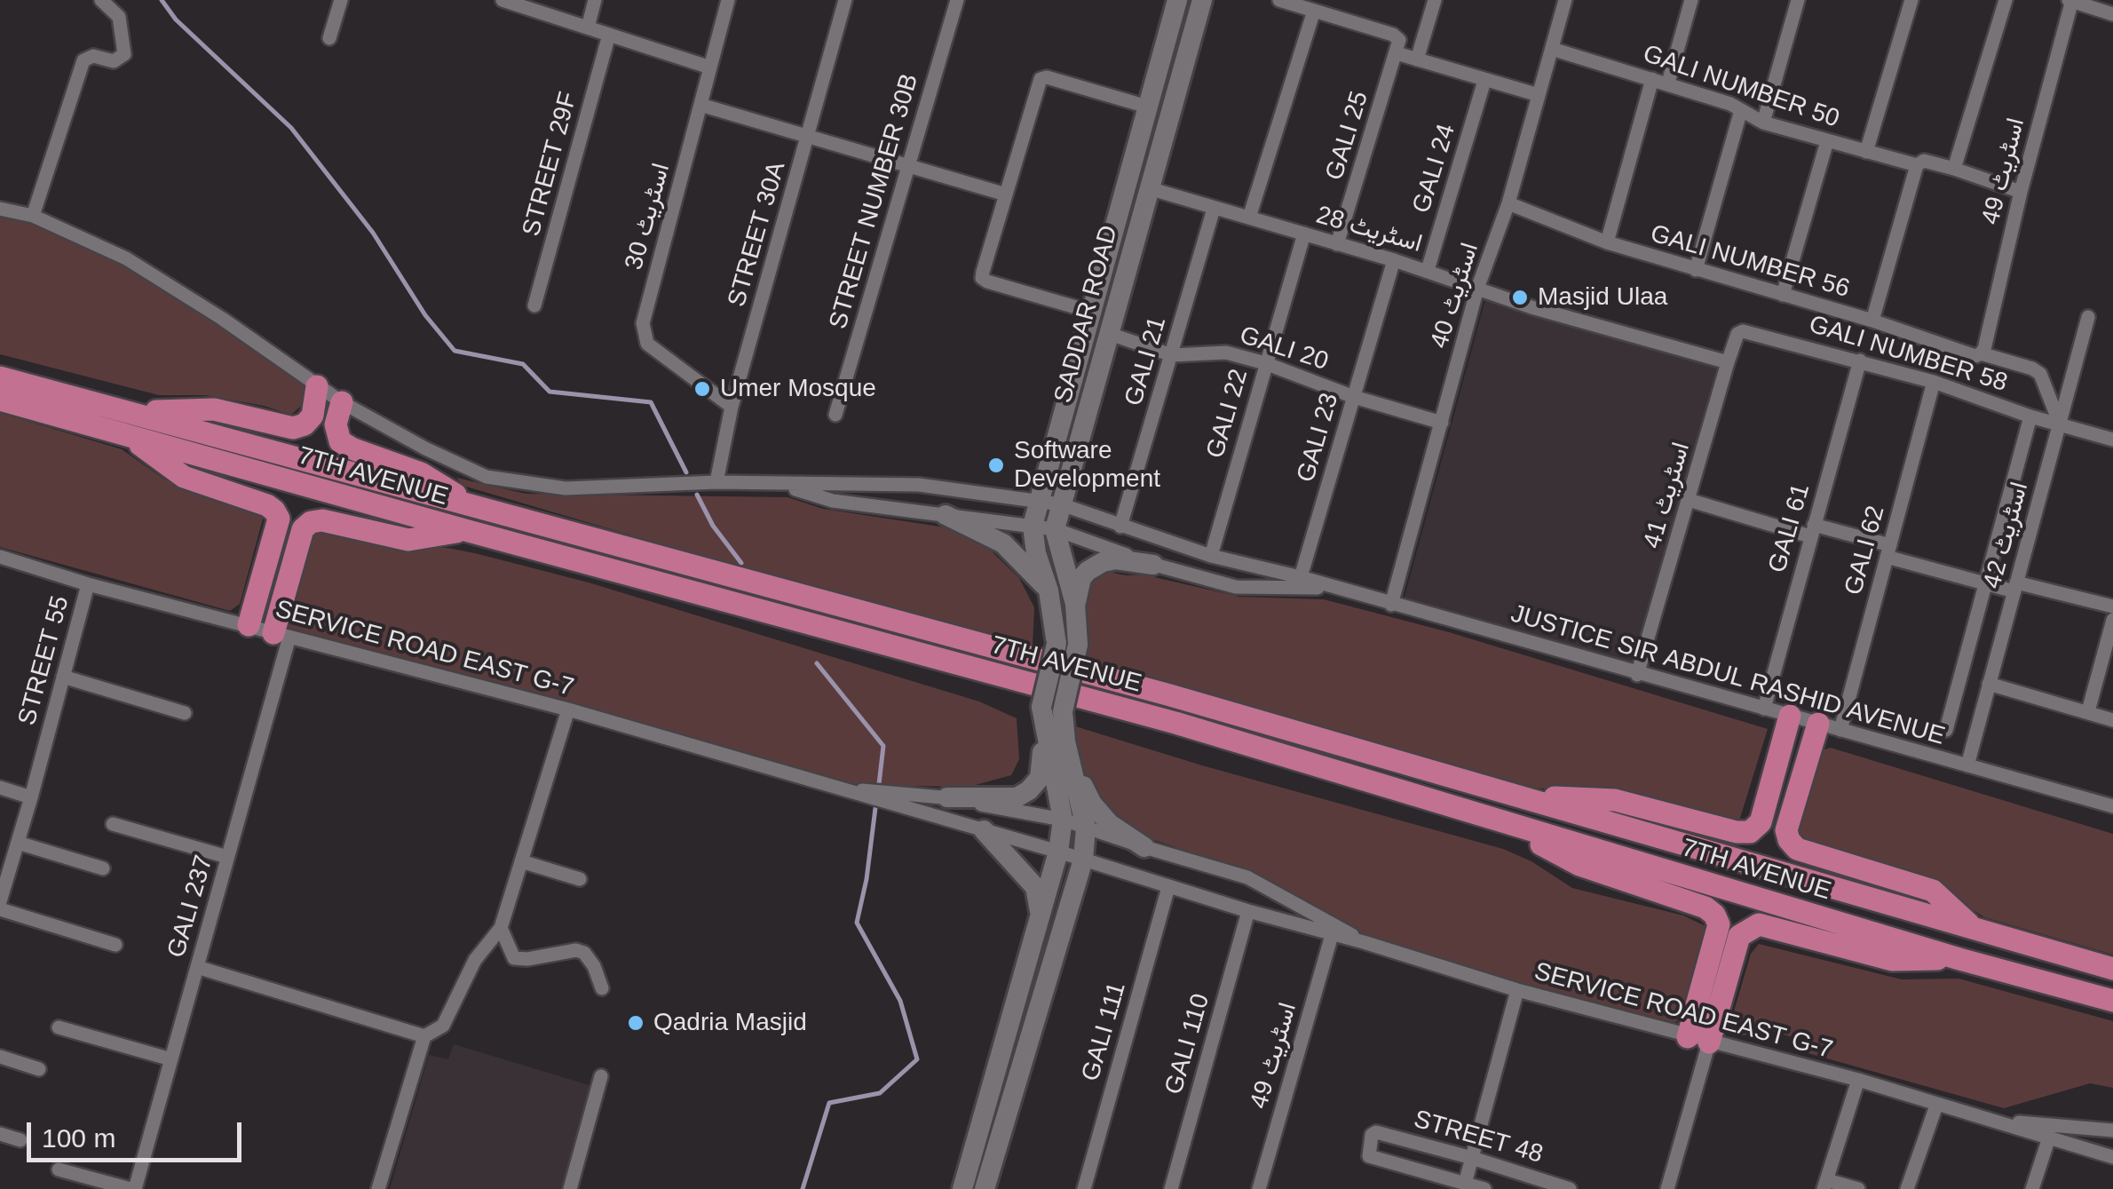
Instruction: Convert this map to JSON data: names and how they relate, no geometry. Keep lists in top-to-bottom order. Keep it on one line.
{"streets":{"main road":["7TH AVENUE"],"street":["GALI NUMBER 50","GALI 25","STREET 29F","GALI 24","اسٹریٹ 49","STREET NUMBER 30B","اسٹریٹ 30","اسٹریٹ 28","STREET 30A","GALI NUMBER 56","اسٹریٹ 40","SADDAR ROAD","GALI 20","GALI NUMBER 58","GALI 21","GALI 22","GALI 23","اسٹریٹ 41","GALI 61","اسٹریٹ 42","GALI 62","SERVICE ROAD EAST G-7","STREET 55","JUSTICE SIR ABDUL RASHID AVENUE","GALI 237","GALI 111","GALI 110","STREET 48"]},"crossings":[["GALI NUMBER 50","اسٹریٹ 49"],["GALI NUMBER 50","اسٹریٹ 40"],["GALI 25","اسٹریٹ 28"],["GALI 24","اسٹریٹ 28"],["اسٹریٹ 49","GALI NUMBER 56"],["اسٹریٹ 49","SERVICE ROAD EAST G-7"],["اسٹریٹ 30","STREET 30A"],["اسٹریٹ 28","اسٹریٹ 40"],["اسٹریٹ 28","SADDAR ROAD"],["اسٹریٹ 28","GALI 21"],["اسٹریٹ 28","GALI 22"],["اسٹریٹ 28","GALI 23"],["اسٹریٹ 28","اسٹریٹ 41"],["STREET 30A","JUSTICE SIR ABDUL RASHID AVENUE"],["GALI NUMBER 56","اسٹریٹ 40"],["GALI NUMBER 56","GALI NUMBER 58"],["GALI NUMBER 56","اسٹریٹ 42"],["اسٹریٹ 40","GALI 20"],["اسٹریٹ 40","JUSTICE SIR ABDUL RASHID AVENUE"],["SADDAR ROAD","GALI 20"],["SADDAR ROAD","JUSTICE SIR ABDUL RASHID AVENUE"],["GALI 20","GALI 21"],["GALI 20","GALI 22"],["GALI 20","GALI 23"],["GALI NUMBER 58","اسٹریٹ 41"],["GALI NUMBER 58","GALI 61"],["GALI NUMBER 58","اسٹریٹ 42"],["GALI NUMBER 58","GALI 62"],["GALI 21","JUSTICE SIR ABDUL RASHID AVENUE"],["GALI 22","JUSTICE SIR ABDUL RASHID AVENUE"],["GALI 23","JUSTICE SIR ABDUL RASHID AVENUE"],["اسٹریٹ 41","JUSTICE SIR ABDUL RASHID AVENUE"],["GALI 61","JUSTICE SIR ABDUL RASHID AVENUE"],["اسٹریٹ 42","JUSTICE SIR ABDUL RASHID AVENUE"],["GALI 62","JUSTICE SIR ABDUL RASHID AVENUE"],["SERVICE ROAD EAST G-7","STREET 55"],["SERVICE ROAD EAST G-7","GALI 237"],["SERVICE ROAD EAST G-7","GALI 111"],["SERVICE ROAD EAST G-7","GALI 110"]],"places":["Masjid Ulaa","Umer Mosque","Software Development","Qadria Masjid"],"scale_bar":"100 m"}
